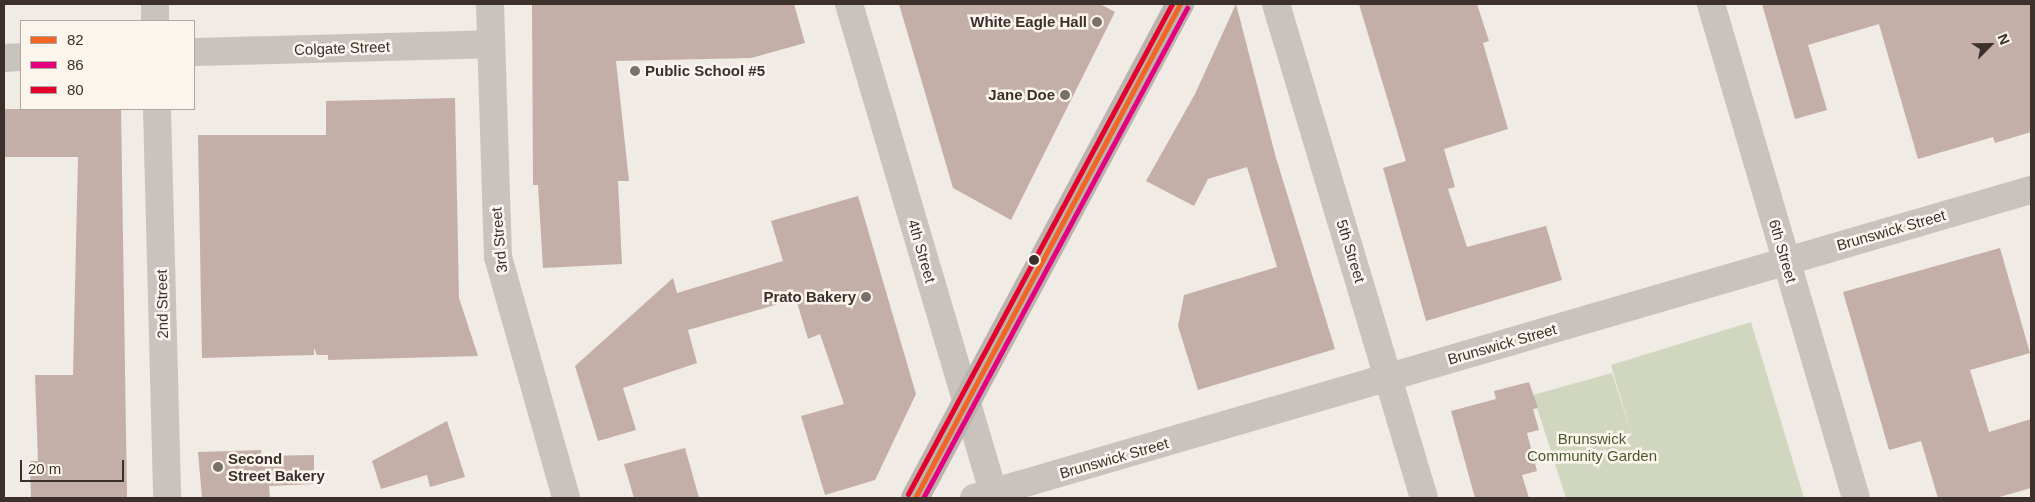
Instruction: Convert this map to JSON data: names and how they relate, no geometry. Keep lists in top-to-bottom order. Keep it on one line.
{"streets":{"street":["Colgate Street","Brunswick Street","3rd Street","4th Street","5th Street","6th Street","2nd Street"]},"crossings":[["Colgate Street","3rd Street"],["Brunswick Street","4th Street"],["Brunswick Street","5th Street"],["Brunswick Street","6th Street"]],"parks":["Brunswick Community Garden"],"places":["White Eagle Hall","Public School #5","Jane Doe","Prato Bakery","Second Street Bakery"],"lines":["transit line 82","transit line 80","transit line 86"],"legend":["82","86","80"],"scale_bar":"20 m","north":"top right"}
